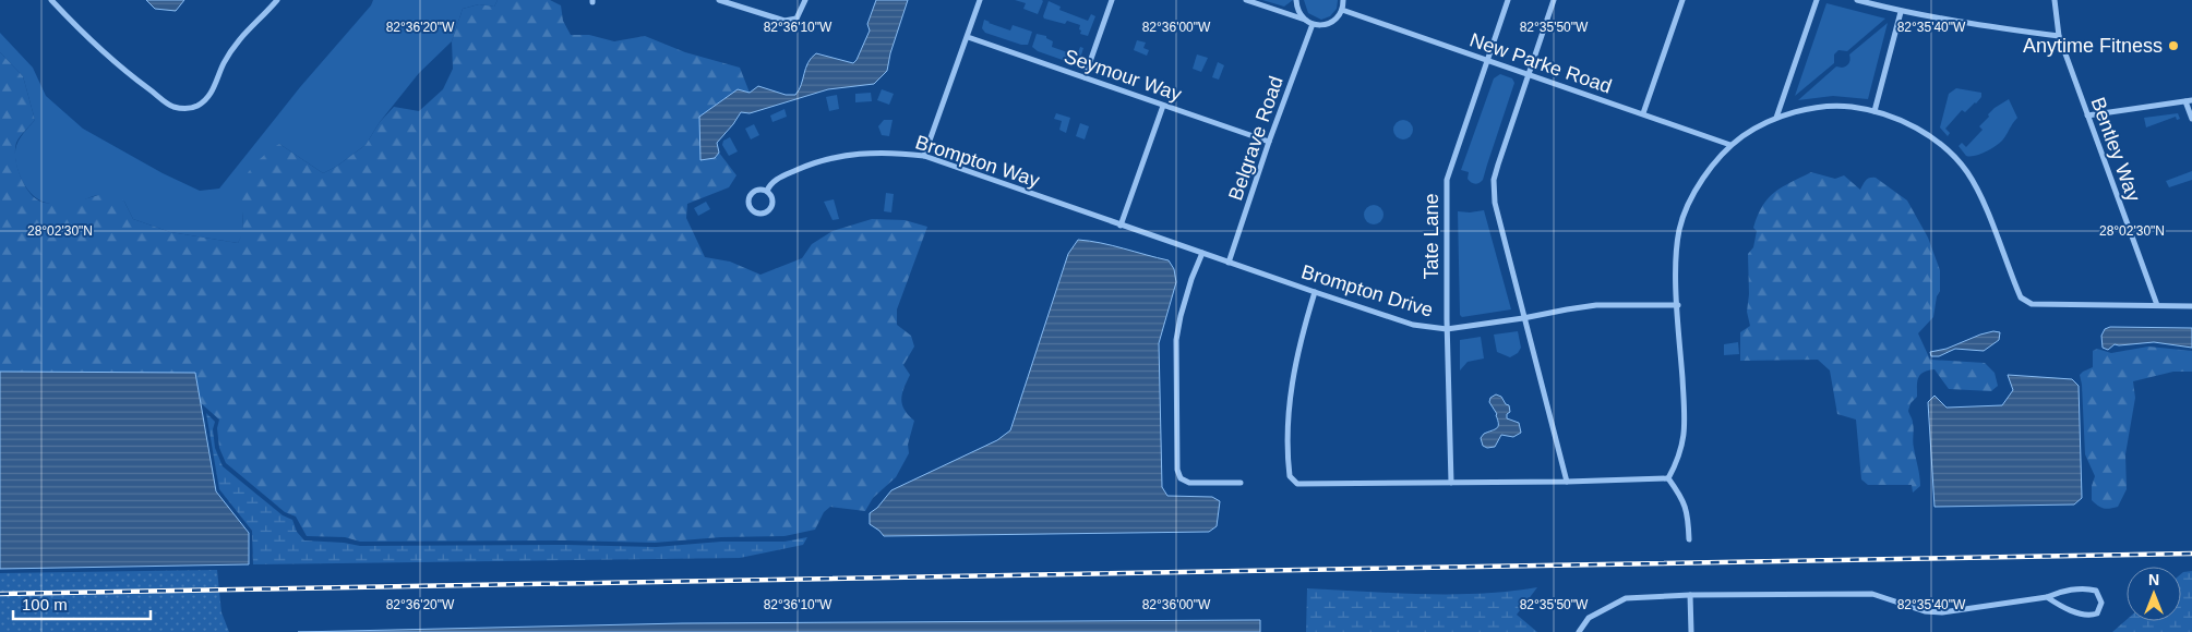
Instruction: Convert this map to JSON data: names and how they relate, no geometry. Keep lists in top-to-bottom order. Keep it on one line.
{"streets":{"street":["New Parke Road","Seymour Way","Belgrave Road","Bentley Way","Brompton Way","Tate Lane","Brompton Drive"]},"crossings":[["New Parke Road","Tate Lane"],["Seymour Way","Belgrave Road"],["Belgrave Road","Brompton Drive"],["Brompton Way","Brompton Drive"],["Tate Lane","Brompton Drive"]],"places":["Anytime Fitness"],"scale_bar":"100 m","north":"top","coordinates":["82°36'20\"W","82°36'10\"W","82°36'00\"W","82°35'50\"W","82°35'40\"W","28°02'30\"N"]}
